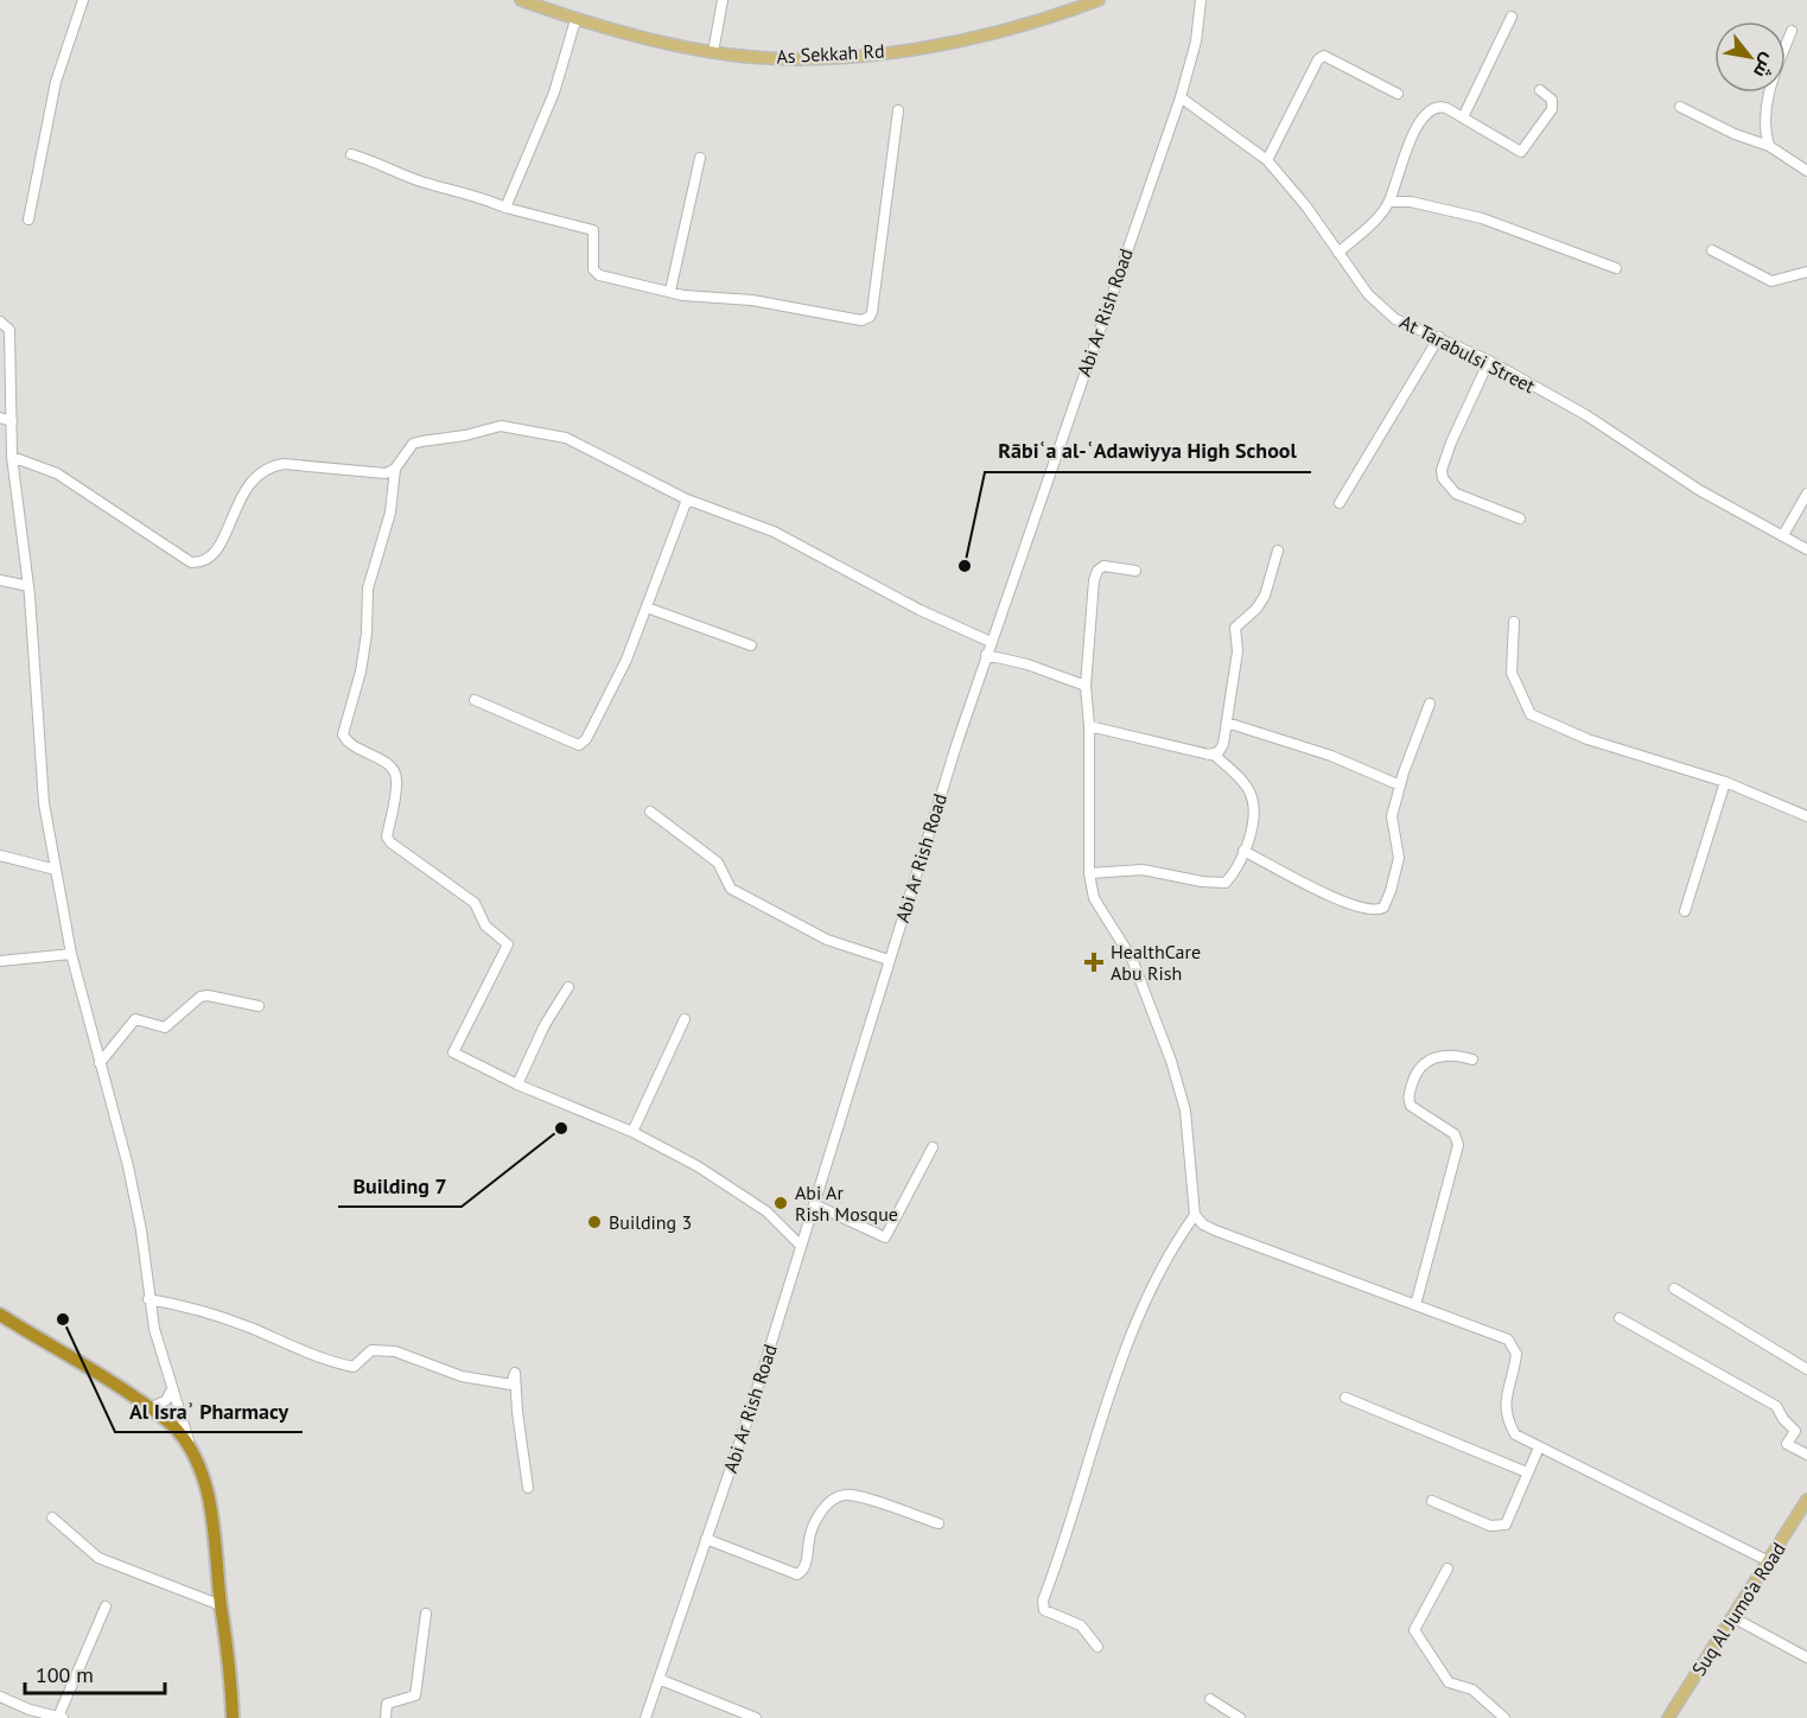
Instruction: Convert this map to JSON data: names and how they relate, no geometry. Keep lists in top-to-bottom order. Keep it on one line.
{"streets":{"main road":["As Sekkah Rd","Suq Al Jumo’a Road"],"street":["Abi Ar Rish Road","At Tarabulsi Street"]},"crossings":[["Abi Ar Rish Road","At Tarabulsi Street"]],"places":{"other":["Rābiʿa al-ʿAdawiyya High School","Building 7","Abi Ar Rish Mosque","Building 3","Al Israʾ Pharmacy"],"health":["HealthCare Abu Rish"]},"scale_bar":"100 m","north":"bottom right"}
